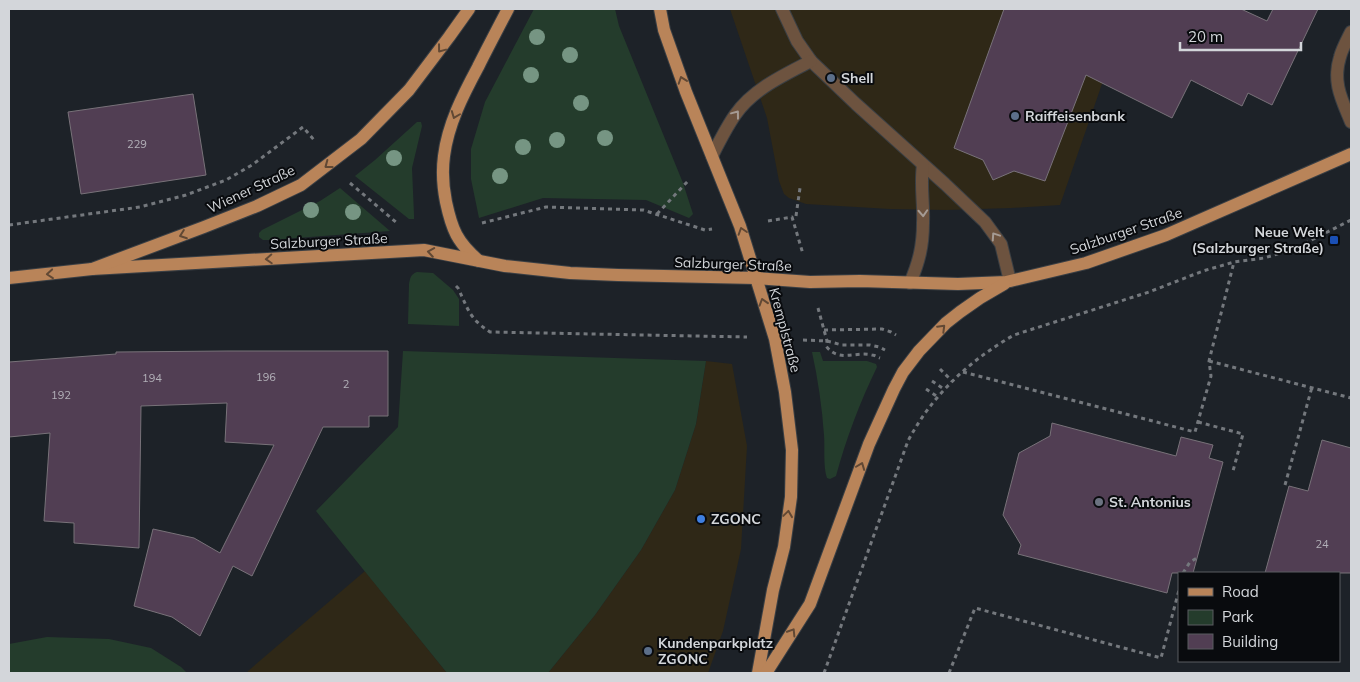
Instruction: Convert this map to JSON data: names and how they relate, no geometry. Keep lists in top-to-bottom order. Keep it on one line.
{"streets":{"main road":["Wiener Straße","Salzburger Straße","Kremplstraße"]},"crossings":[["Wiener Straße","Salzburger Straße"],["Salzburger Straße","Kremplstraße"]],"one_way":["Wiener Straße","Kremplstraße"],"places":{"other":["Shell","Raiffeisenbank","St. Antonius","ZGONC","Kundenparkplatz ZGONC"],"transit":["Neue Welt (Salzburger Straße)"]},"house_numbers":["229","196","194","2","192","24"],"legend":["Road","Park","Building"],"scale_bar":"20 m"}
